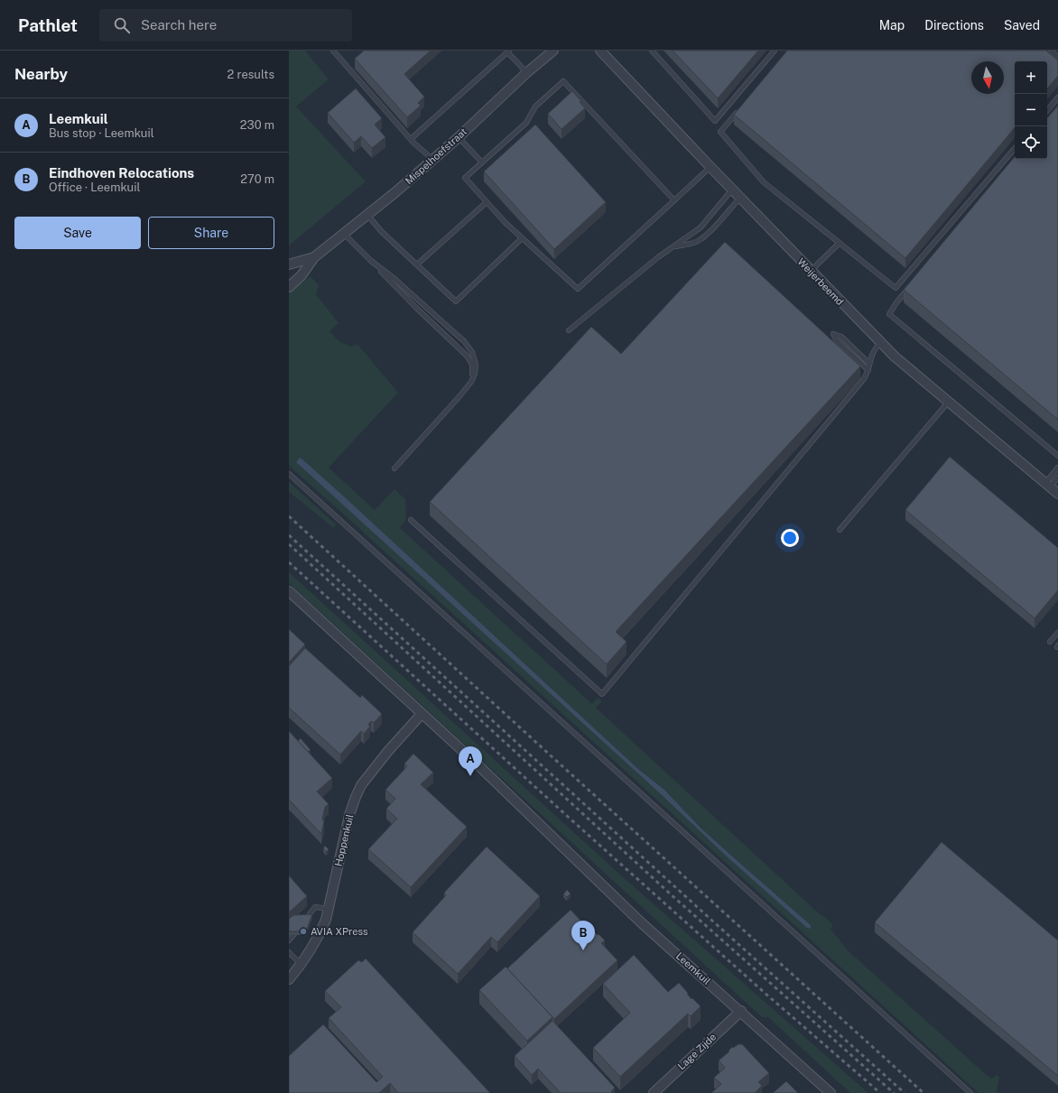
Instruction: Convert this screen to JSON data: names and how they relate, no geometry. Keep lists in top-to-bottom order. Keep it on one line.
{"streets":{"street":["Mispelhoefstraat","Weijerbeemd","Hoppenkuil","Leemkuil","Lage Zijde"]},"crossings":[["Hoppenkuil","Leemkuil"],["Leemkuil","Lage Zijde"]],"places":["AVIA XPress"],"north":"bottom","page":{"header":"Pathlet","search":"Search here","nav":["Map","Directions","Saved"],"heading":["Nearby","2 results"],"map_buttons":["+","−"],"list":[{"mark":"A","name":"Leemkuil","note":"Bus stop · Leemkuil","value":"230 m"},{"mark":"B","name":"Eindhoven Relocations","note":"Office · Leemkuil","value":"270 m"}],"buttons":["Save","Share"],"pins":["A","B"]}}
